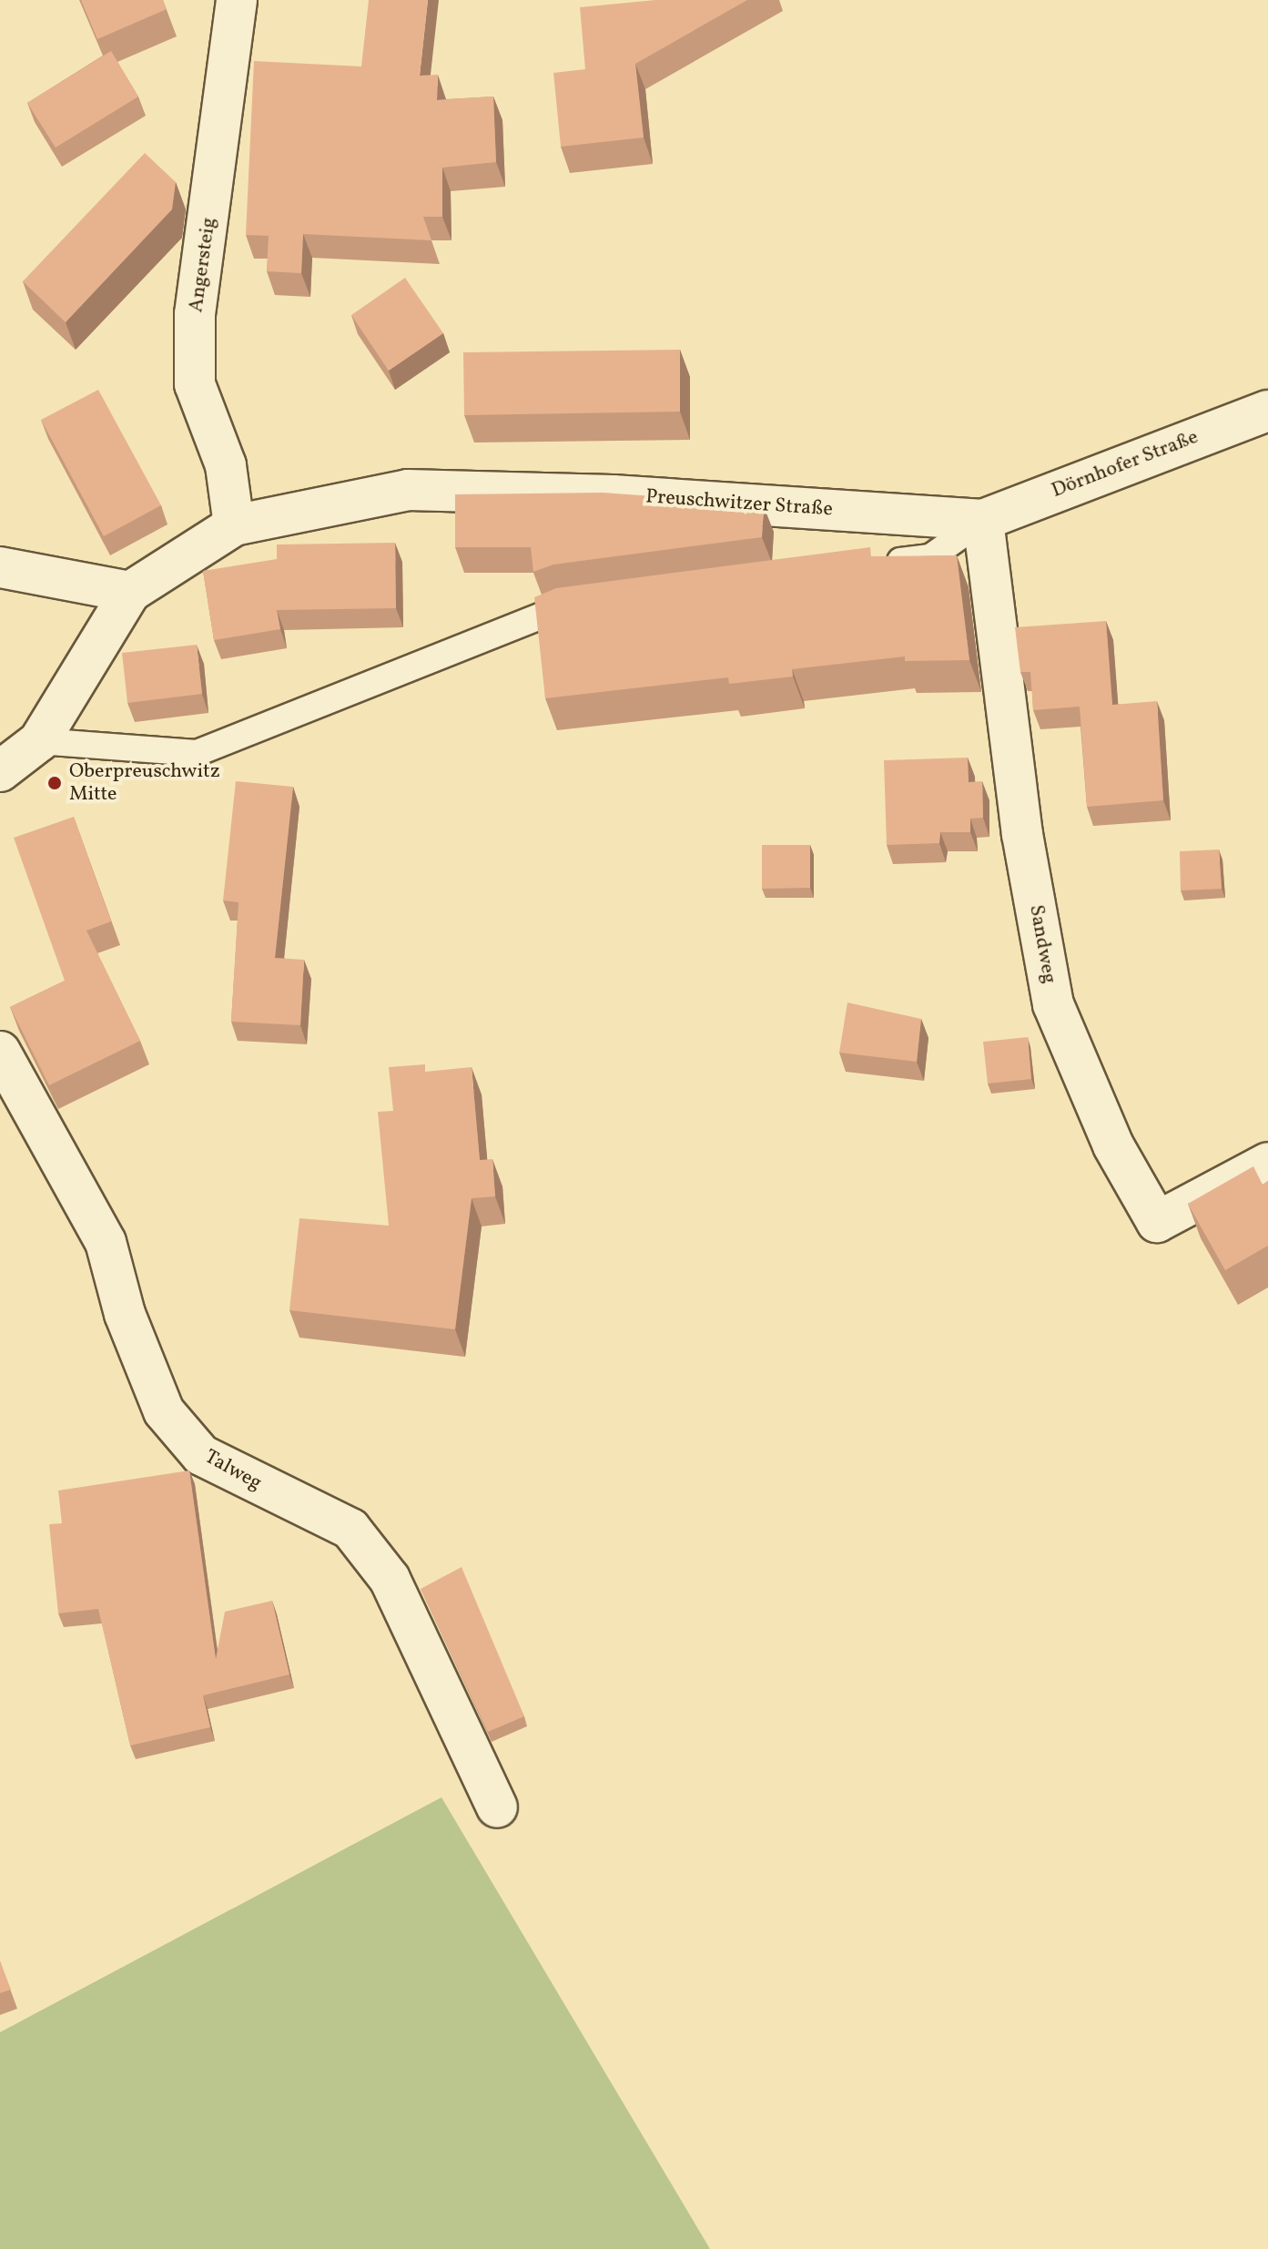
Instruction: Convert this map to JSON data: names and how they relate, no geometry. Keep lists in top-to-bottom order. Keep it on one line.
{"streets":{"street":["Angersteig","Dörnhofer Straße","Preuschwitzer Straße","Sandweg","Talweg"]},"crossings":[["Angersteig","Preuschwitzer Straße"],["Dörnhofer Straße","Preuschwitzer Straße"],["Dörnhofer Straße","Sandweg"],["Preuschwitzer Straße","Sandweg"]],"places":["Oberpreuschwitz Mitte"]}
